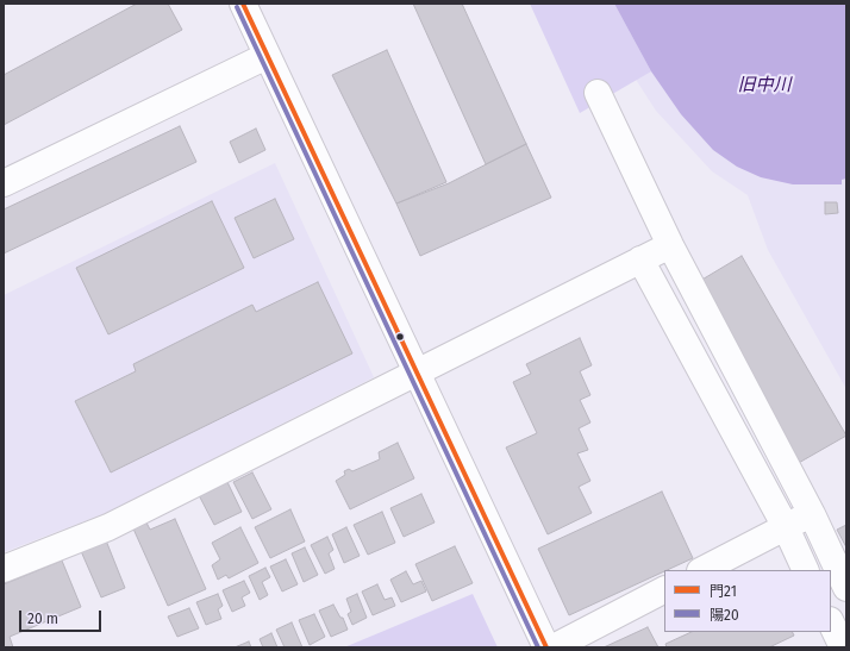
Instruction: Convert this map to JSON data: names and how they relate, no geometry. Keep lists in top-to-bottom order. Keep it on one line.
{"water":["旧中川"],"lines":["transit line 門21","transit line 陽20"],"legend":["門21","陽20"],"scale_bar":"20 m"}
